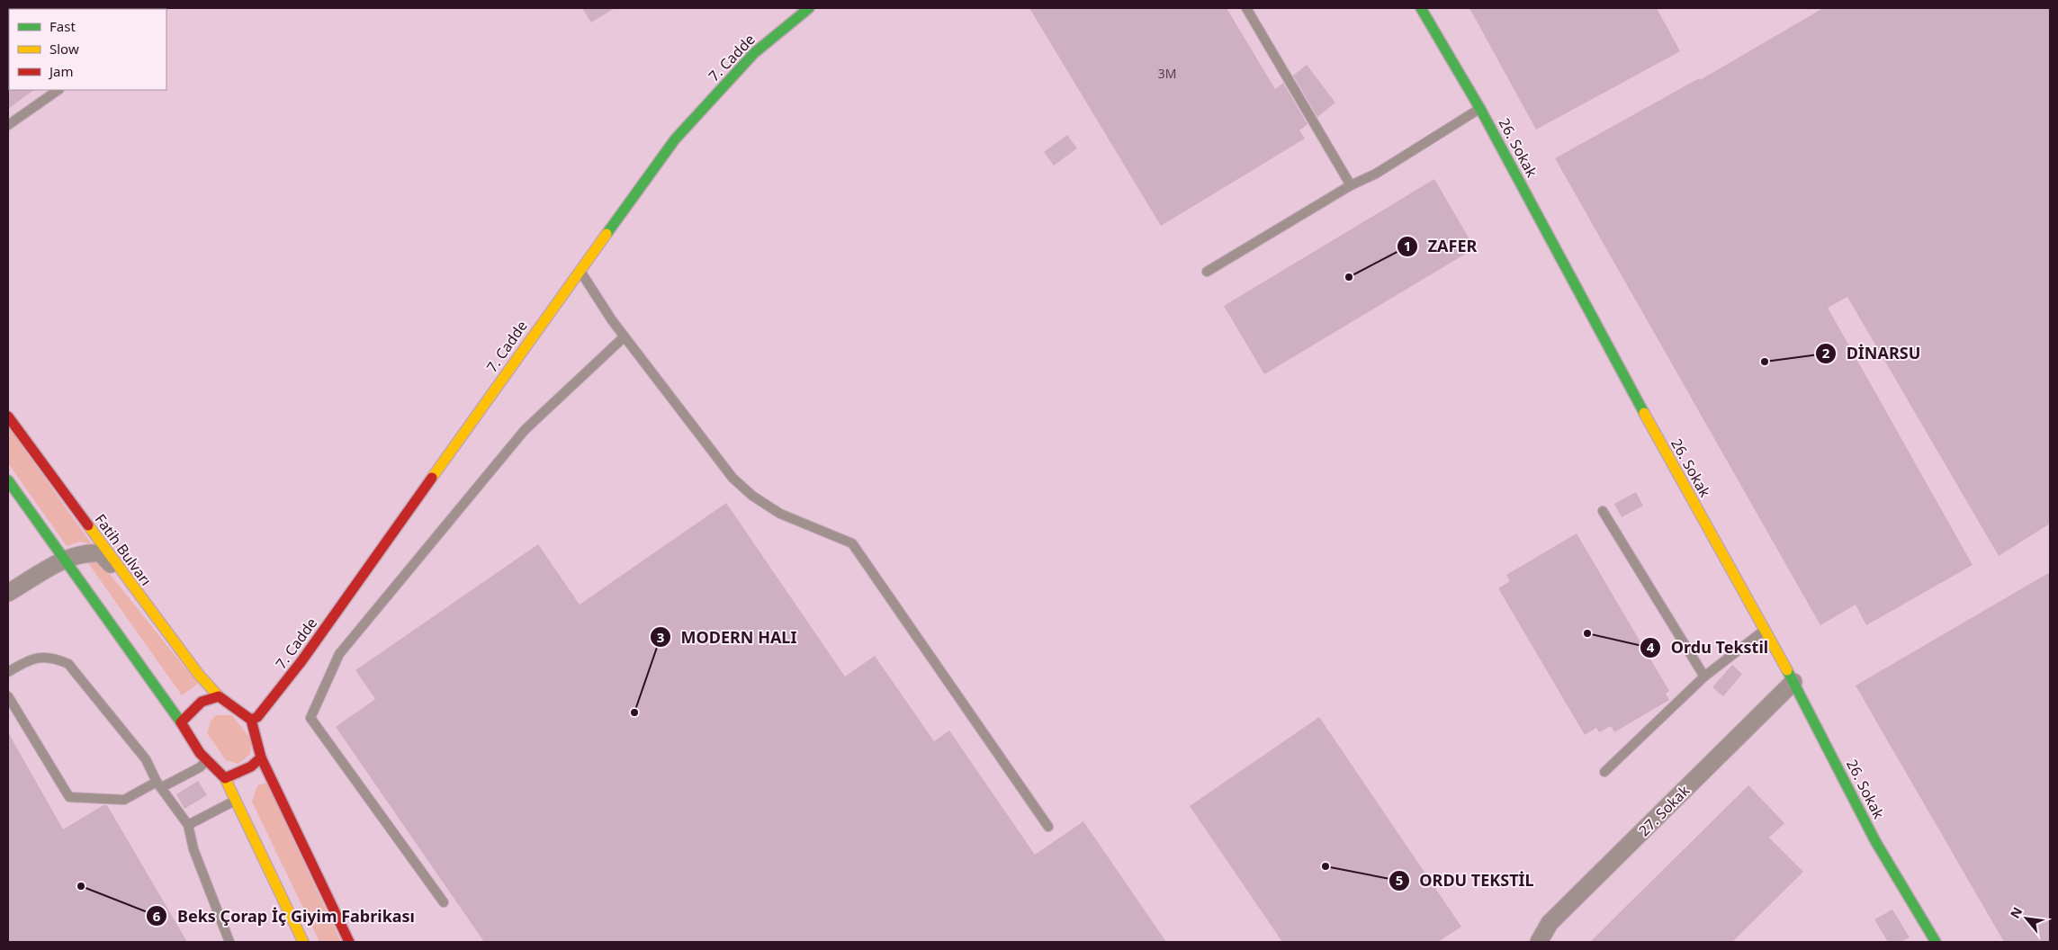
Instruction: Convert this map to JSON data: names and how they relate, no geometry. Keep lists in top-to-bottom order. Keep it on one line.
{"streets":{"street":["7. Cadde","26. Sokak","Fatih Bulvarı","27. Sokak"]},"crossings":[["7. Cadde","Fatih Bulvarı"],["26. Sokak","27. Sokak"]],"places":["ZAFER","DİNARSU","Ordu Tekstil","MODERN HALI","ORDU TEKSTİL","Beks Çorap İç Giyim Fabrikası"],"house_numbers":["3M"],"legend":["Fast","Slow","Jam"],"north":"top left"}
